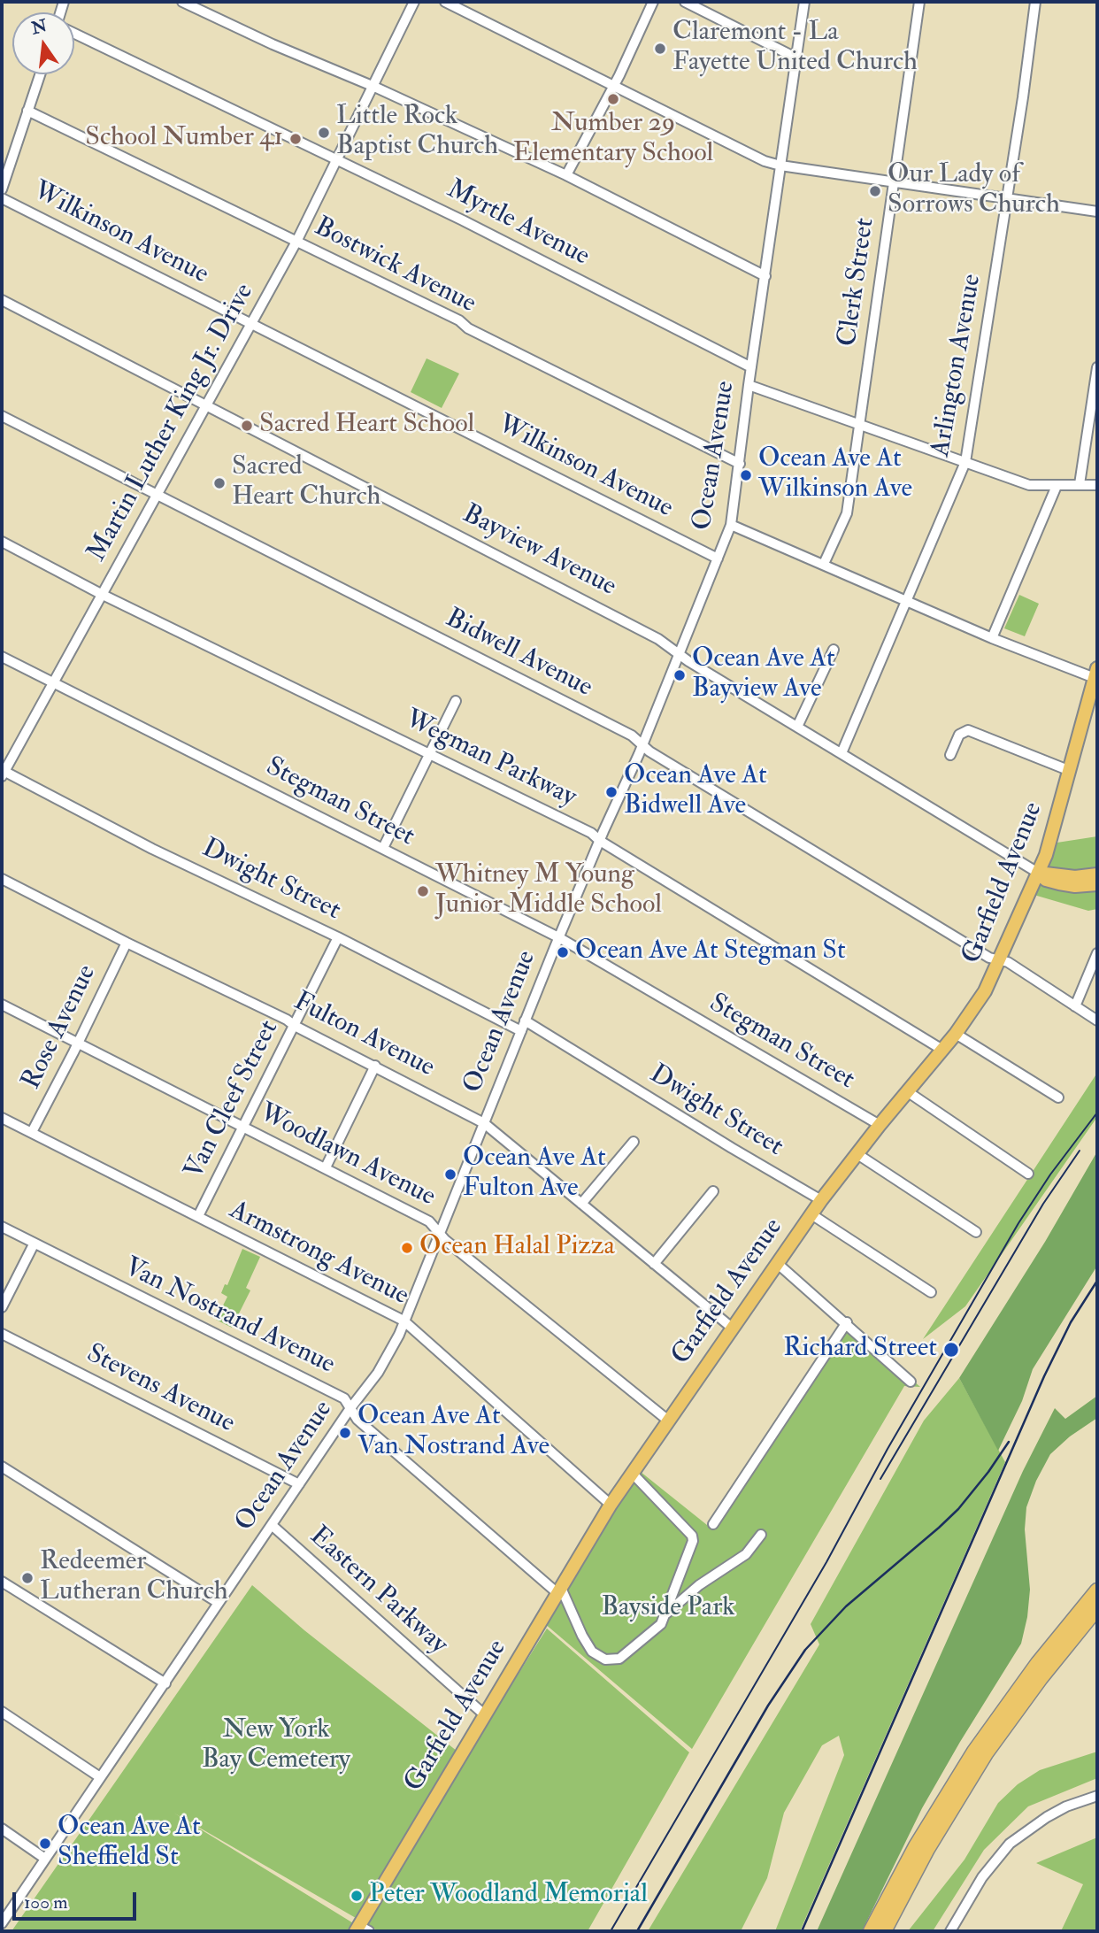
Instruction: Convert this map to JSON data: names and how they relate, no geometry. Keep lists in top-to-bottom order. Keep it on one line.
{"streets":{"main road":["Bayview Avenue","Garfield Avenue"],"street":["Myrtle Avenue","Wilkinson Avenue","Bostwick Avenue","Clerk Street","Arlington Avenue","Martin Luther King Jr. Drive","Ocean Avenue","Bidwell Avenue","Wegman Parkway","Stegman Street","Dwight Street","Rose Avenue","Fulton Avenue","Van Cleef Street","Woodlawn Avenue","Armstrong Avenue","Van Nostrand Avenue","Stevens Avenue","Eastern Parkway"]},"crossings":[["Myrtle Avenue","Martin Luther King Jr. Drive"],["Myrtle Avenue","Ocean Avenue"],["Wilkinson Avenue","Martin Luther King Jr. Drive"],["Wilkinson Avenue","Ocean Avenue"],["Bostwick Avenue","Martin Luther King Jr. Drive"],["Bostwick Avenue","Ocean Avenue"],["Arlington Avenue","Bayview Avenue"],["Martin Luther King Jr. Drive","Bayview Avenue"],["Martin Luther King Jr. Drive","Bidwell Avenue"],["Martin Luther King Jr. Drive","Wegman Parkway"],["Martin Luther King Jr. Drive","Stegman Street"],["Martin Luther King Jr. Drive","Dwight Street"],["Ocean Avenue","Bayview Avenue"],["Ocean Avenue","Bidwell Avenue"],["Ocean Avenue","Wegman Parkway"],["Ocean Avenue","Stegman Street"],["Ocean Avenue","Dwight Street"],["Ocean Avenue","Fulton Avenue"],["Ocean Avenue","Woodlawn Avenue"],["Ocean Avenue","Armstrong Avenue"],["Ocean Avenue","Van Nostrand Avenue"],["Ocean Avenue","Stevens Avenue"],["Ocean Avenue","Eastern Parkway"],["Bayview Avenue","Garfield Avenue"],["Bidwell Avenue","Garfield Avenue"],["Wegman Parkway","Garfield Avenue"],["Stegman Street","Garfield Avenue"],["Dwight Street","Garfield Avenue"],["Dwight Street","Van Cleef Street"],["Garfield Avenue","Fulton Avenue"],["Garfield Avenue","Woodlawn Avenue"],["Garfield Avenue","Armstrong Avenue"],["Garfield Avenue","Van Nostrand Avenue"],["Garfield Avenue","Eastern Parkway"],["Rose Avenue","Fulton Avenue"],["Rose Avenue","Woodlawn Avenue"],["Rose Avenue","Armstrong Avenue"],["Fulton Avenue","Van Cleef Street"],["Van Cleef Street","Woodlawn Avenue"],["Van Cleef Street","Armstrong Avenue"]],"parks":["Bayside Park","New York Bay Cemetery"],"places":["Claremont - La Fayette United Church","Number 29 Elementary School","Little Rock Baptist Church","School Number 41","Our Lady of Sorrows Church","Sacred Heart School","Ocean Ave At Wilkinson Ave","Sacred Heart Church","Ocean Ave At Bayview Ave","Ocean Ave At Bidwell Ave","Whitney M Young Junior Middle School","Ocean Ave At Stegman St","Ocean Ave At Fulton Ave","Ocean Halal Pizza","Richard Street","Ocean Ave At Van Nostrand Ave","Redeemer Lutheran Church","Ocean Ave At Sheffield St","Peter Woodland Memorial"],"scale_bar":"100 m","north":"top"}
